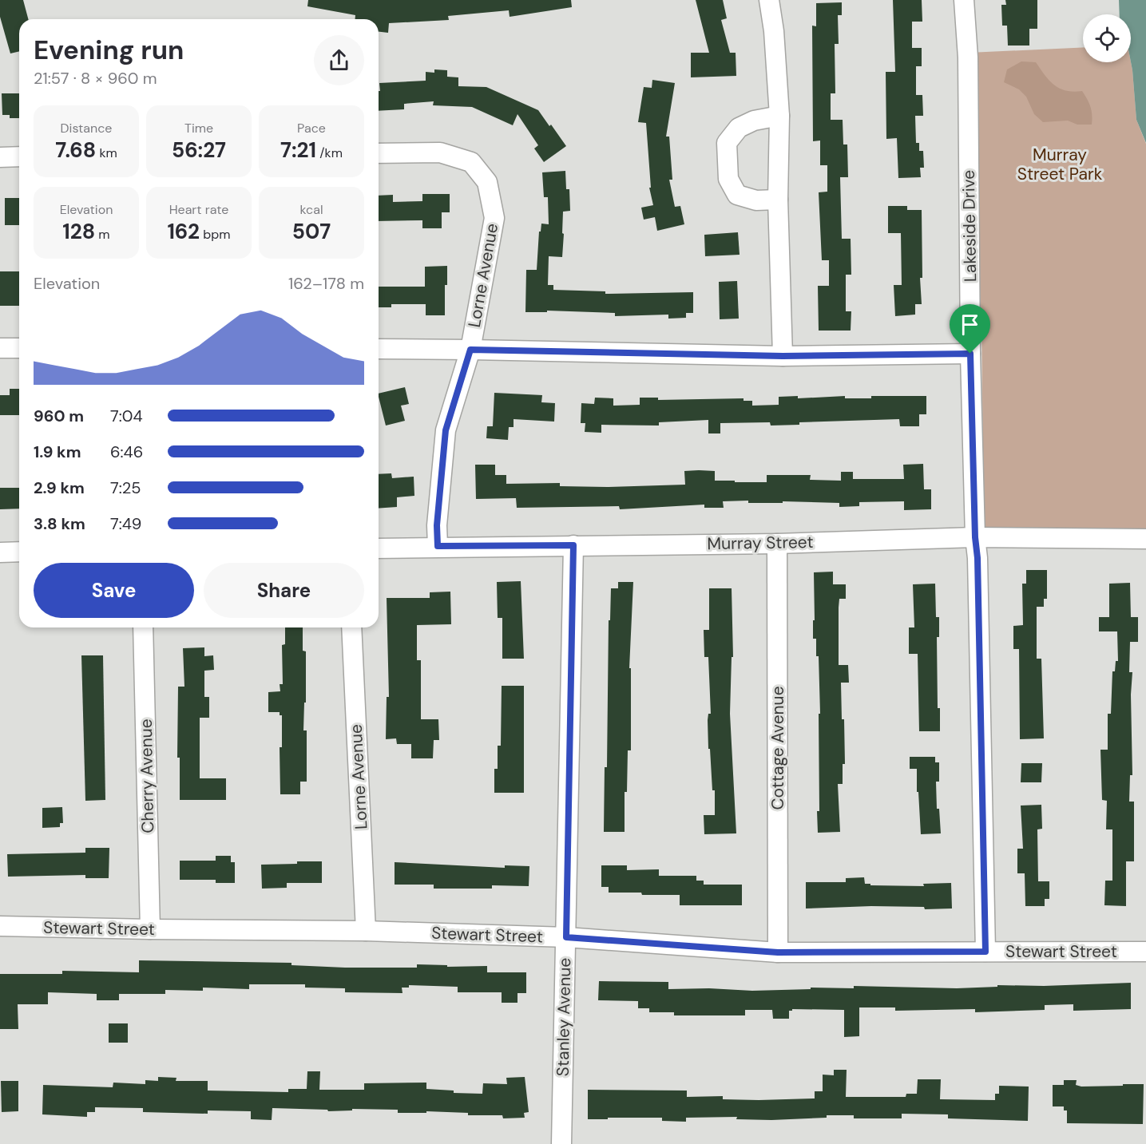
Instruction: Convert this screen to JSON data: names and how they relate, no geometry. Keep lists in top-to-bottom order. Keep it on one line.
{"streets":{"street":["Lakeside Drive","Lorne Avenue","Murray Street","Cottage Avenue","Cherry Avenue","Stewart Street","Stanley Avenue"]},"crossings":[["Lakeside Drive","Murray Street"],["Lakeside Drive","Stewart Street"],["Lorne Avenue","Murray Street"],["Lorne Avenue","Stewart Street"],["Murray Street","Cottage Avenue"],["Murray Street","Stanley Avenue"],["Cottage Avenue","Stewart Street"],["Cherry Avenue","Stewart Street"],["Stewart Street","Stanley Avenue"]],"parks":["Murray Street Park"],"page":{"heading":["Evening run","21:57 · 8 × 960 m"],"stats":[["Distance","7.68 km"],["Time","56:27"],["Pace","7:21 /km"],["Elevation","128 m"],["Heart rate","162 bpm"],["kcal","507"]],"chart":["Elevation","162–178 m"],"list":[{"name":"960 m","note":"7:04"},{"name":"1.9 km","note":"6:46"},{"name":"2.9 km","note":"7:25"},{"name":"3.8 km","note":"7:49"}],"buttons":["Save","Share"]}}
